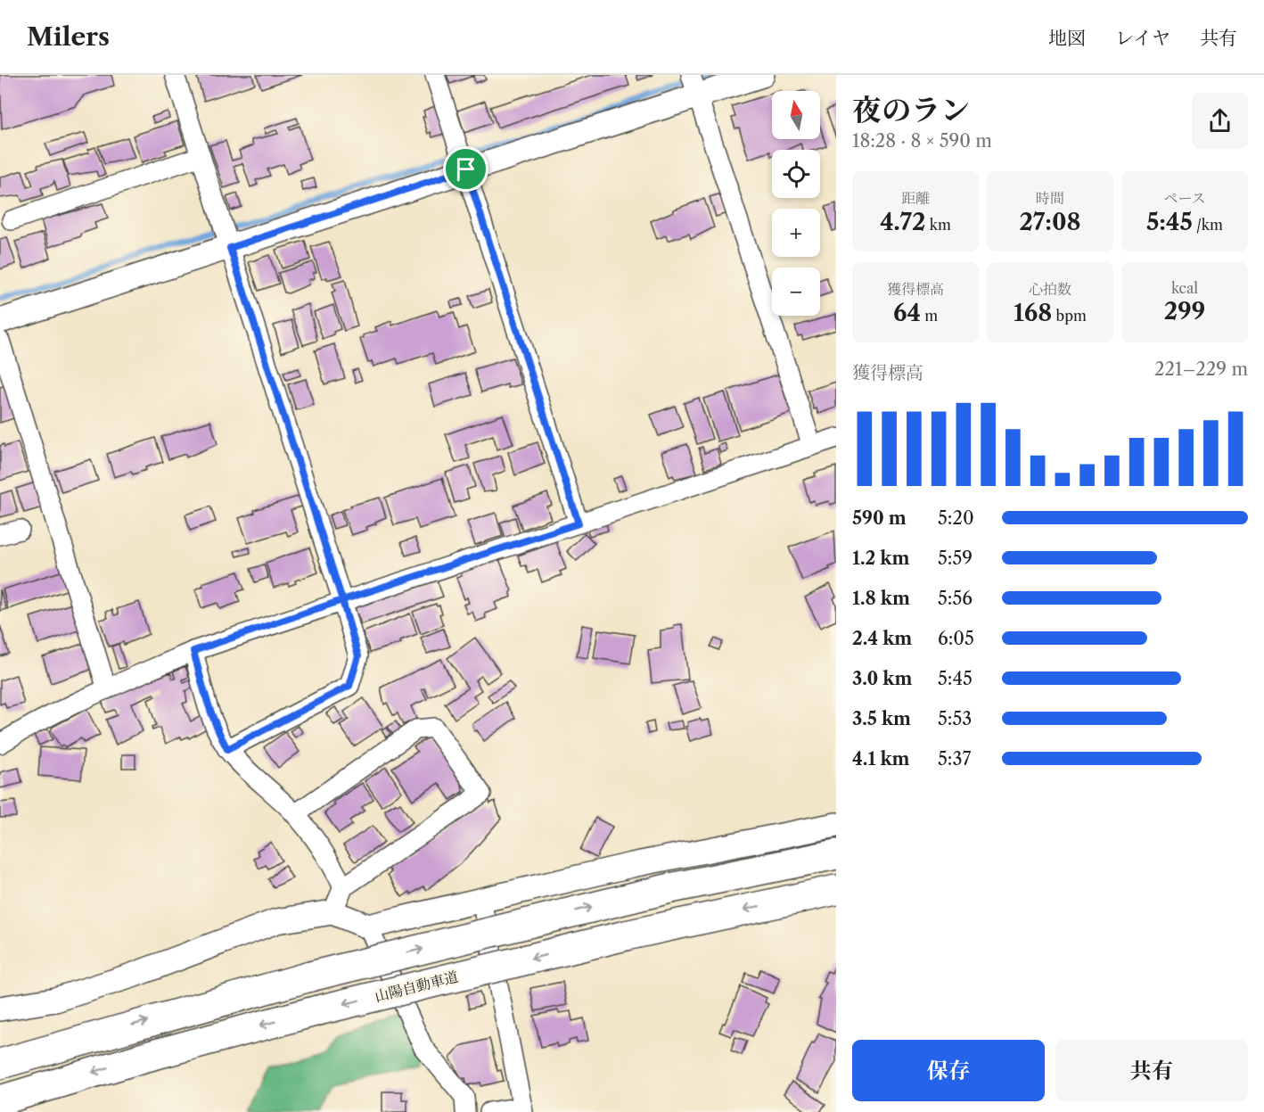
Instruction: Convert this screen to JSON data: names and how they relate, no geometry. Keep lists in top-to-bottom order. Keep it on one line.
{"streets":{"highway":["山陽自動車道"]},"north":"top","page":{"header":"Milers","nav":["地図","レイヤ","共有"],"heading":["夜のラン","18:28 · 8 × 590 m"],"map_buttons":["+","−"],"stats":[["距離","4.72 km"],["時間","27:08"],["ペース","5:45 /km"],["獲得標高","64 m"],["心拍数","168 bpm"],["kcal","299"]],"chart":["獲得標高","221–229 m"],"list":[{"name":"590 m","note":"5:20"},{"name":"1.2 km","note":"5:59"},{"name":"1.8 km","note":"5:56"},{"name":"2.4 km","note":"6:05"},{"name":"3.0 km","note":"5:45"},{"name":"3.5 km","note":"5:53"},{"name":"4.1 km","note":"5:37"}],"buttons":["保存","共有"]}}
